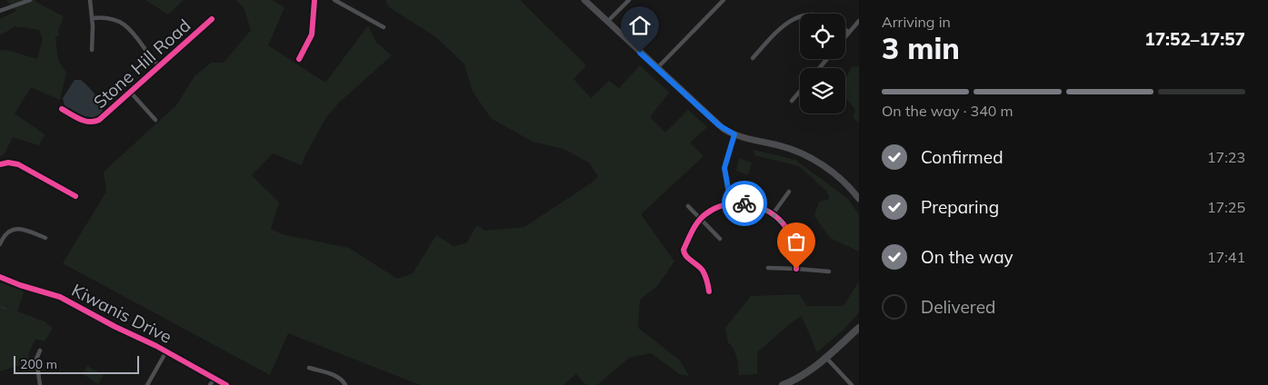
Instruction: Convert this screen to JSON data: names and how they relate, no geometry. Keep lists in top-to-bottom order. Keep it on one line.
{"streets":{"street":["Stone Hill Road","Kiwanis Drive"]},"scale_bar":"200 m","page":{"heading":["3 min","Arriving in","17:52–17:57"],"bar":"On the way · 340 m","list":[["Confirmed","17:23"],["Preparing","17:25"],["On the way","17:41"],"Delivered"],"scale":"200 m"}}
